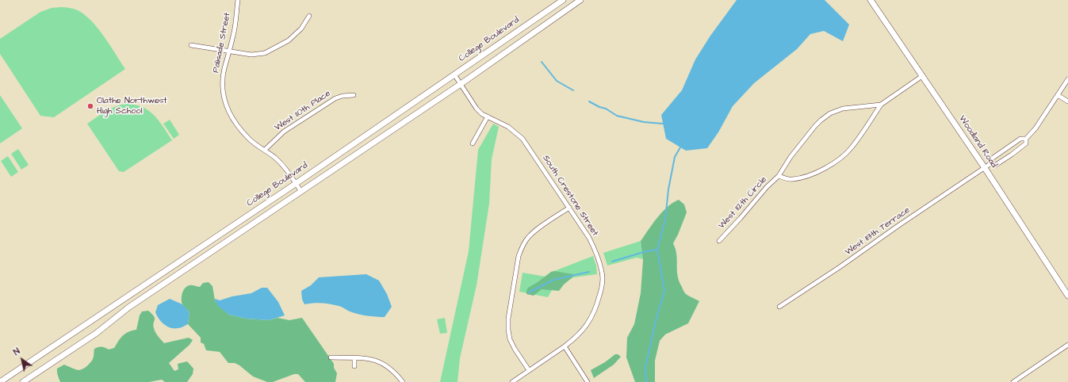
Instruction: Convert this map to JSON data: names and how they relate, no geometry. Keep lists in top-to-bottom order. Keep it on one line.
{"streets":{"main road":["College Boulevard","Woodland Road"],"street":["Palisade Street","West 110th Place","South Crestone Street","West 112th Circle","West 113th Terrace"]},"crossings":[["College Boulevard","Palisade Street"],["College Boulevard","South Crestone Street"],["Palisade Street","West 110th Place"],["Woodland Road","West 112th Circle"],["Woodland Road","West 113th Terrace"]],"places":["Olathe Northwest High School"],"north":"top left"}
